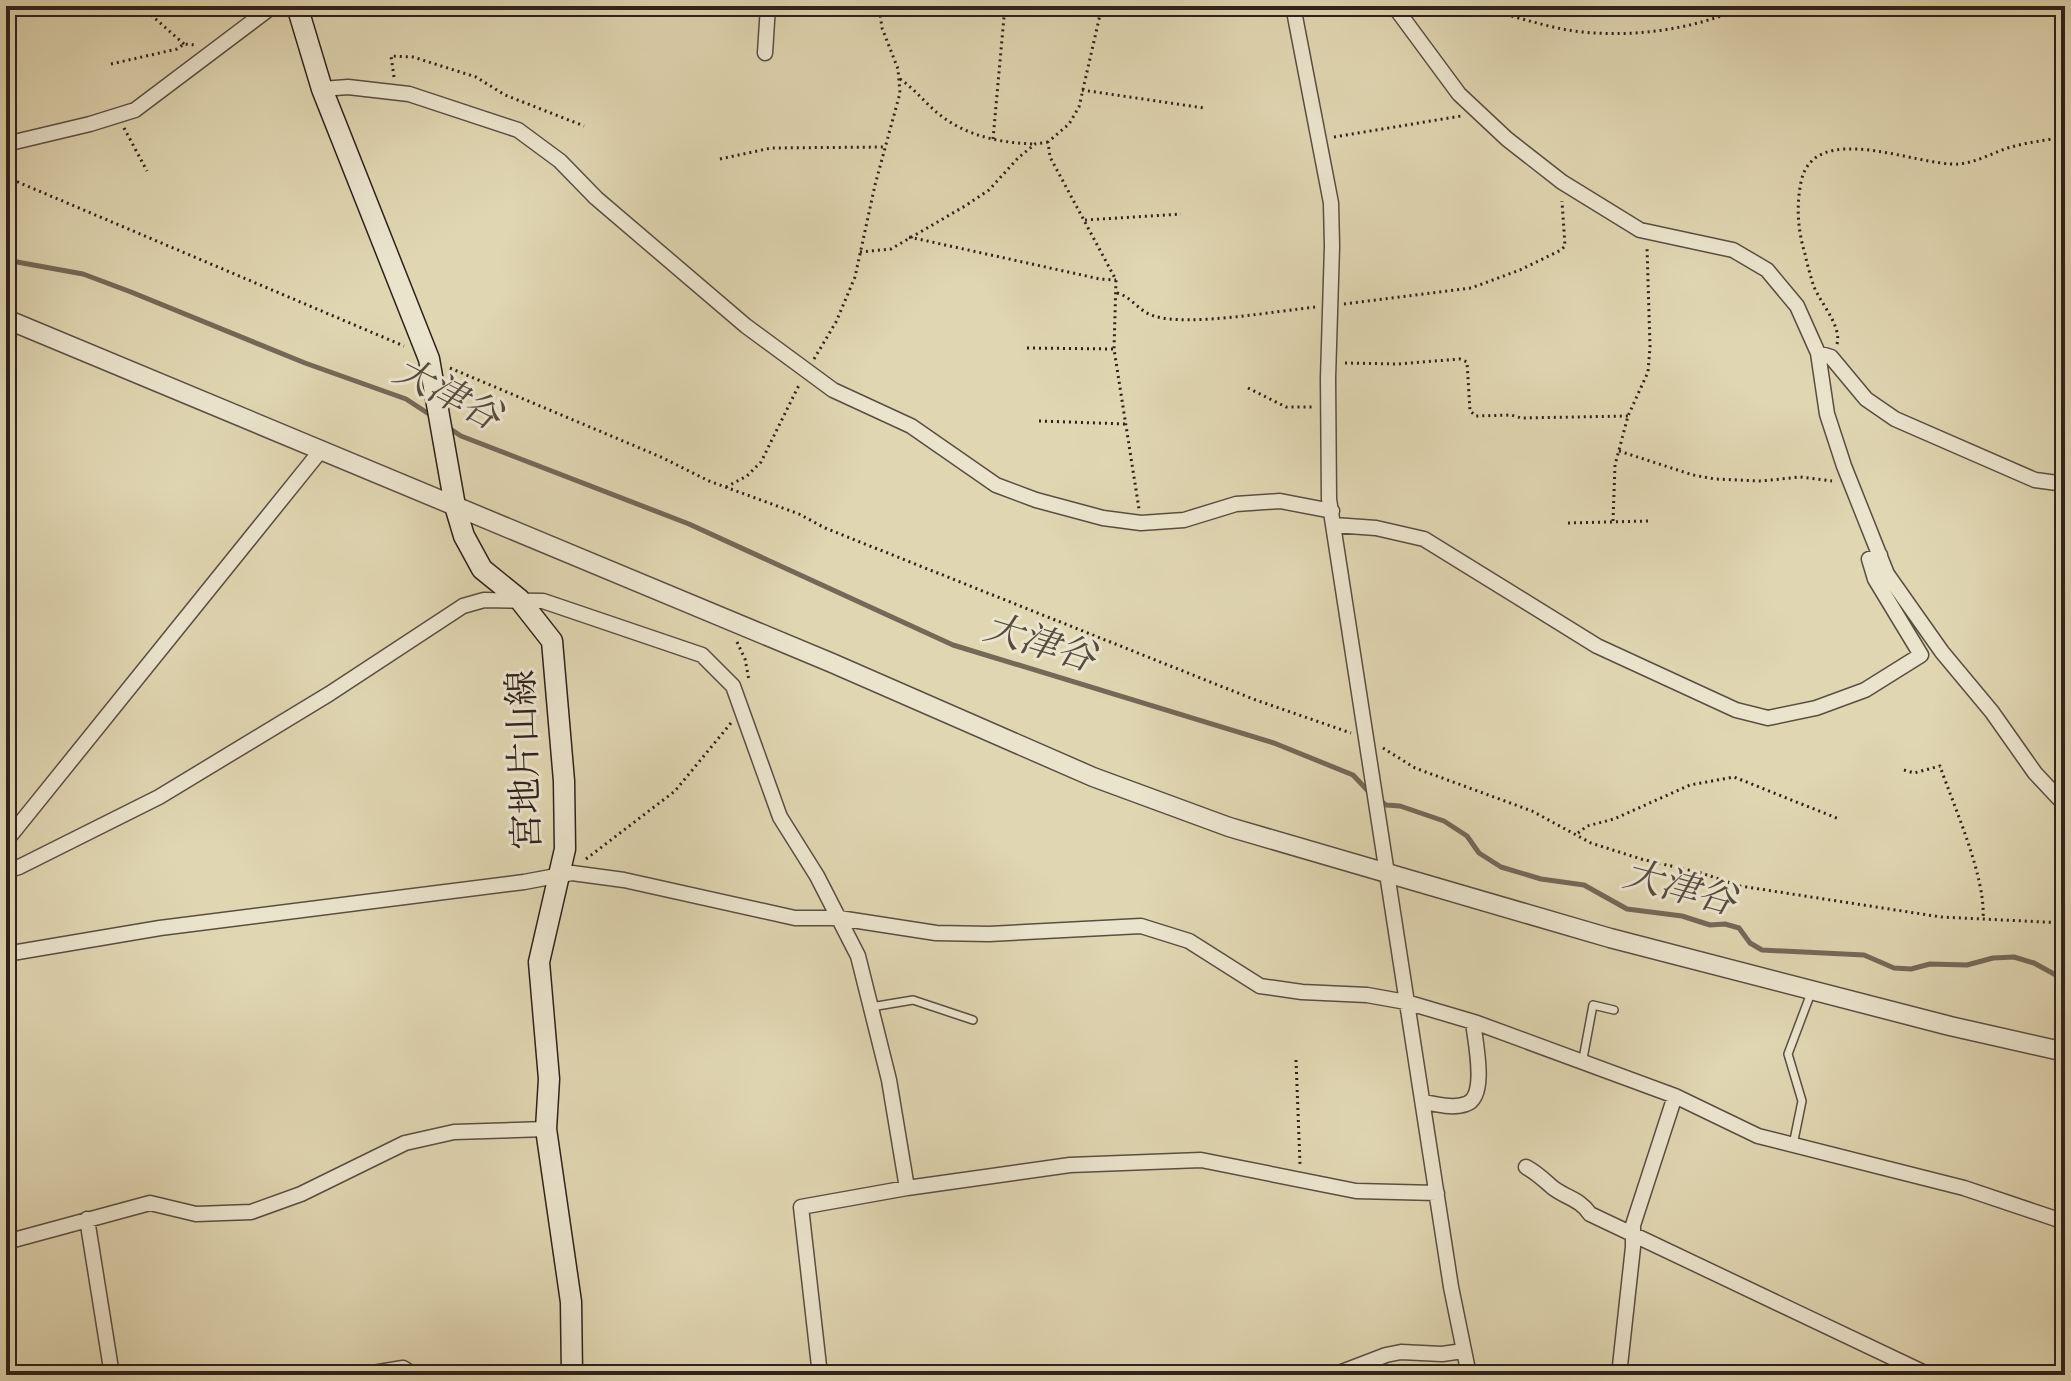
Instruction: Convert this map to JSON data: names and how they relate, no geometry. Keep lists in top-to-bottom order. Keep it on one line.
{"streets":{"main road":["宮地片山線"]},"water":["大津谷"]}
